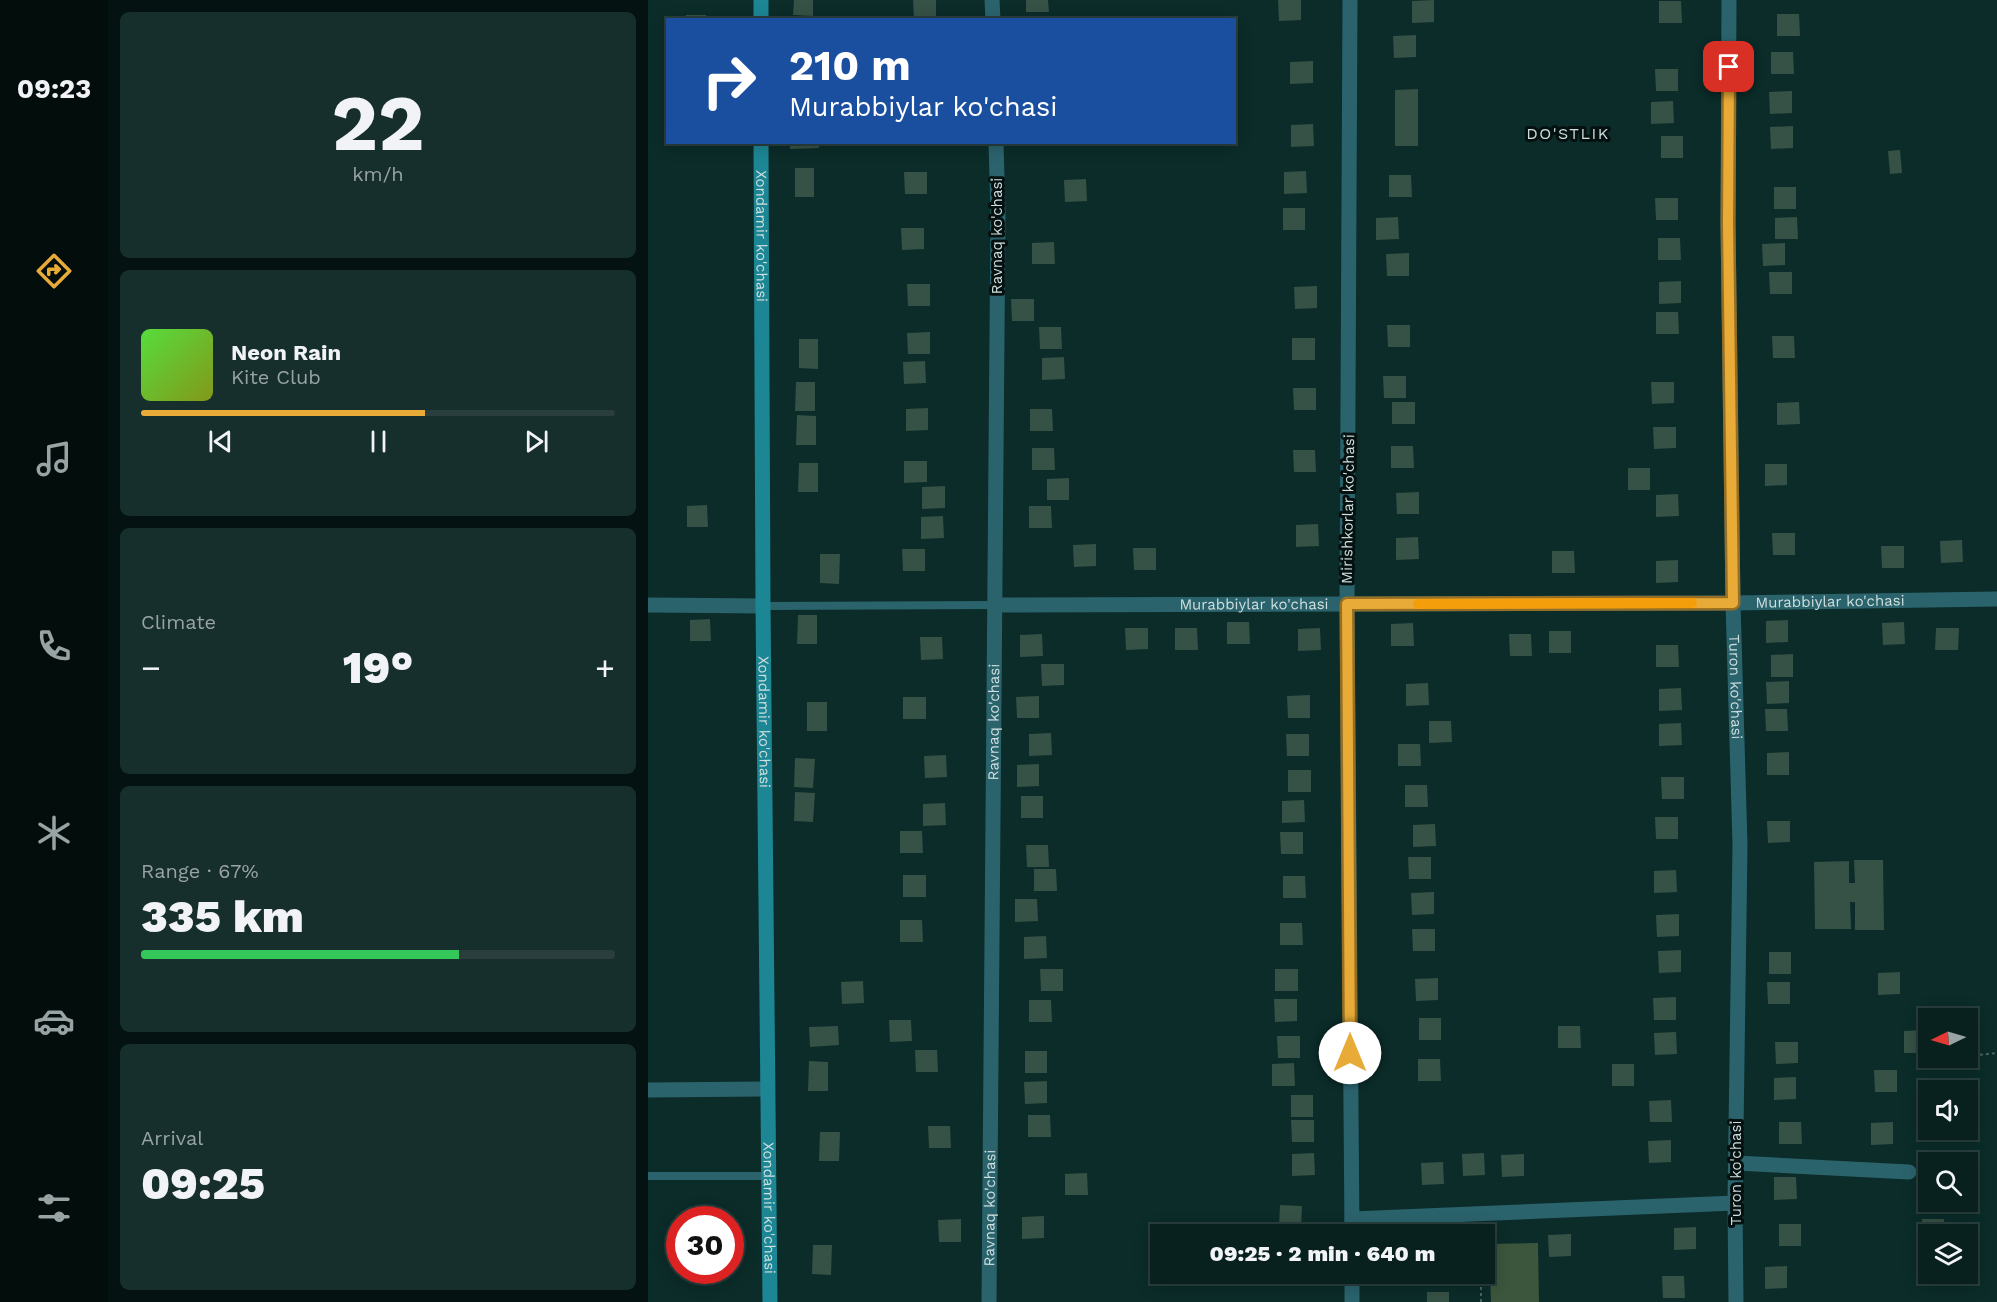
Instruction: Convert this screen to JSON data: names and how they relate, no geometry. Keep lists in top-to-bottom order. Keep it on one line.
{"streets":{"main road":["Xondamir ko'chasi"],"street":["Ravnaq ko'chasi","Mirishkorlar ko'chasi","Murabbiylar ko'chasi","Turon ko'chasi"]},"crossings":[["Xondamir ko'chasi","Murabbiylar ko'chasi"],["Ravnaq ko'chasi","Murabbiylar ko'chasi"],["Mirishkorlar ko'chasi","Murabbiylar ko'chasi"],["Murabbiylar ko'chasi","Turon ko'chasi"]],"districts":["DO'STLIK"],"north":"left","page":{"tabs":"09:23","tile":[["22","km/h"],"Climate",["Range · 67%","335 km"],["Arrival","09:25"]],"turn":["210 m","Murabbiylar ko'chasi"],"song":["Neon Rain","Kite Club"],"heat":["−","19°","+"],"limit":"30","trip":"09:25 · 2 min · 640 m"}}
